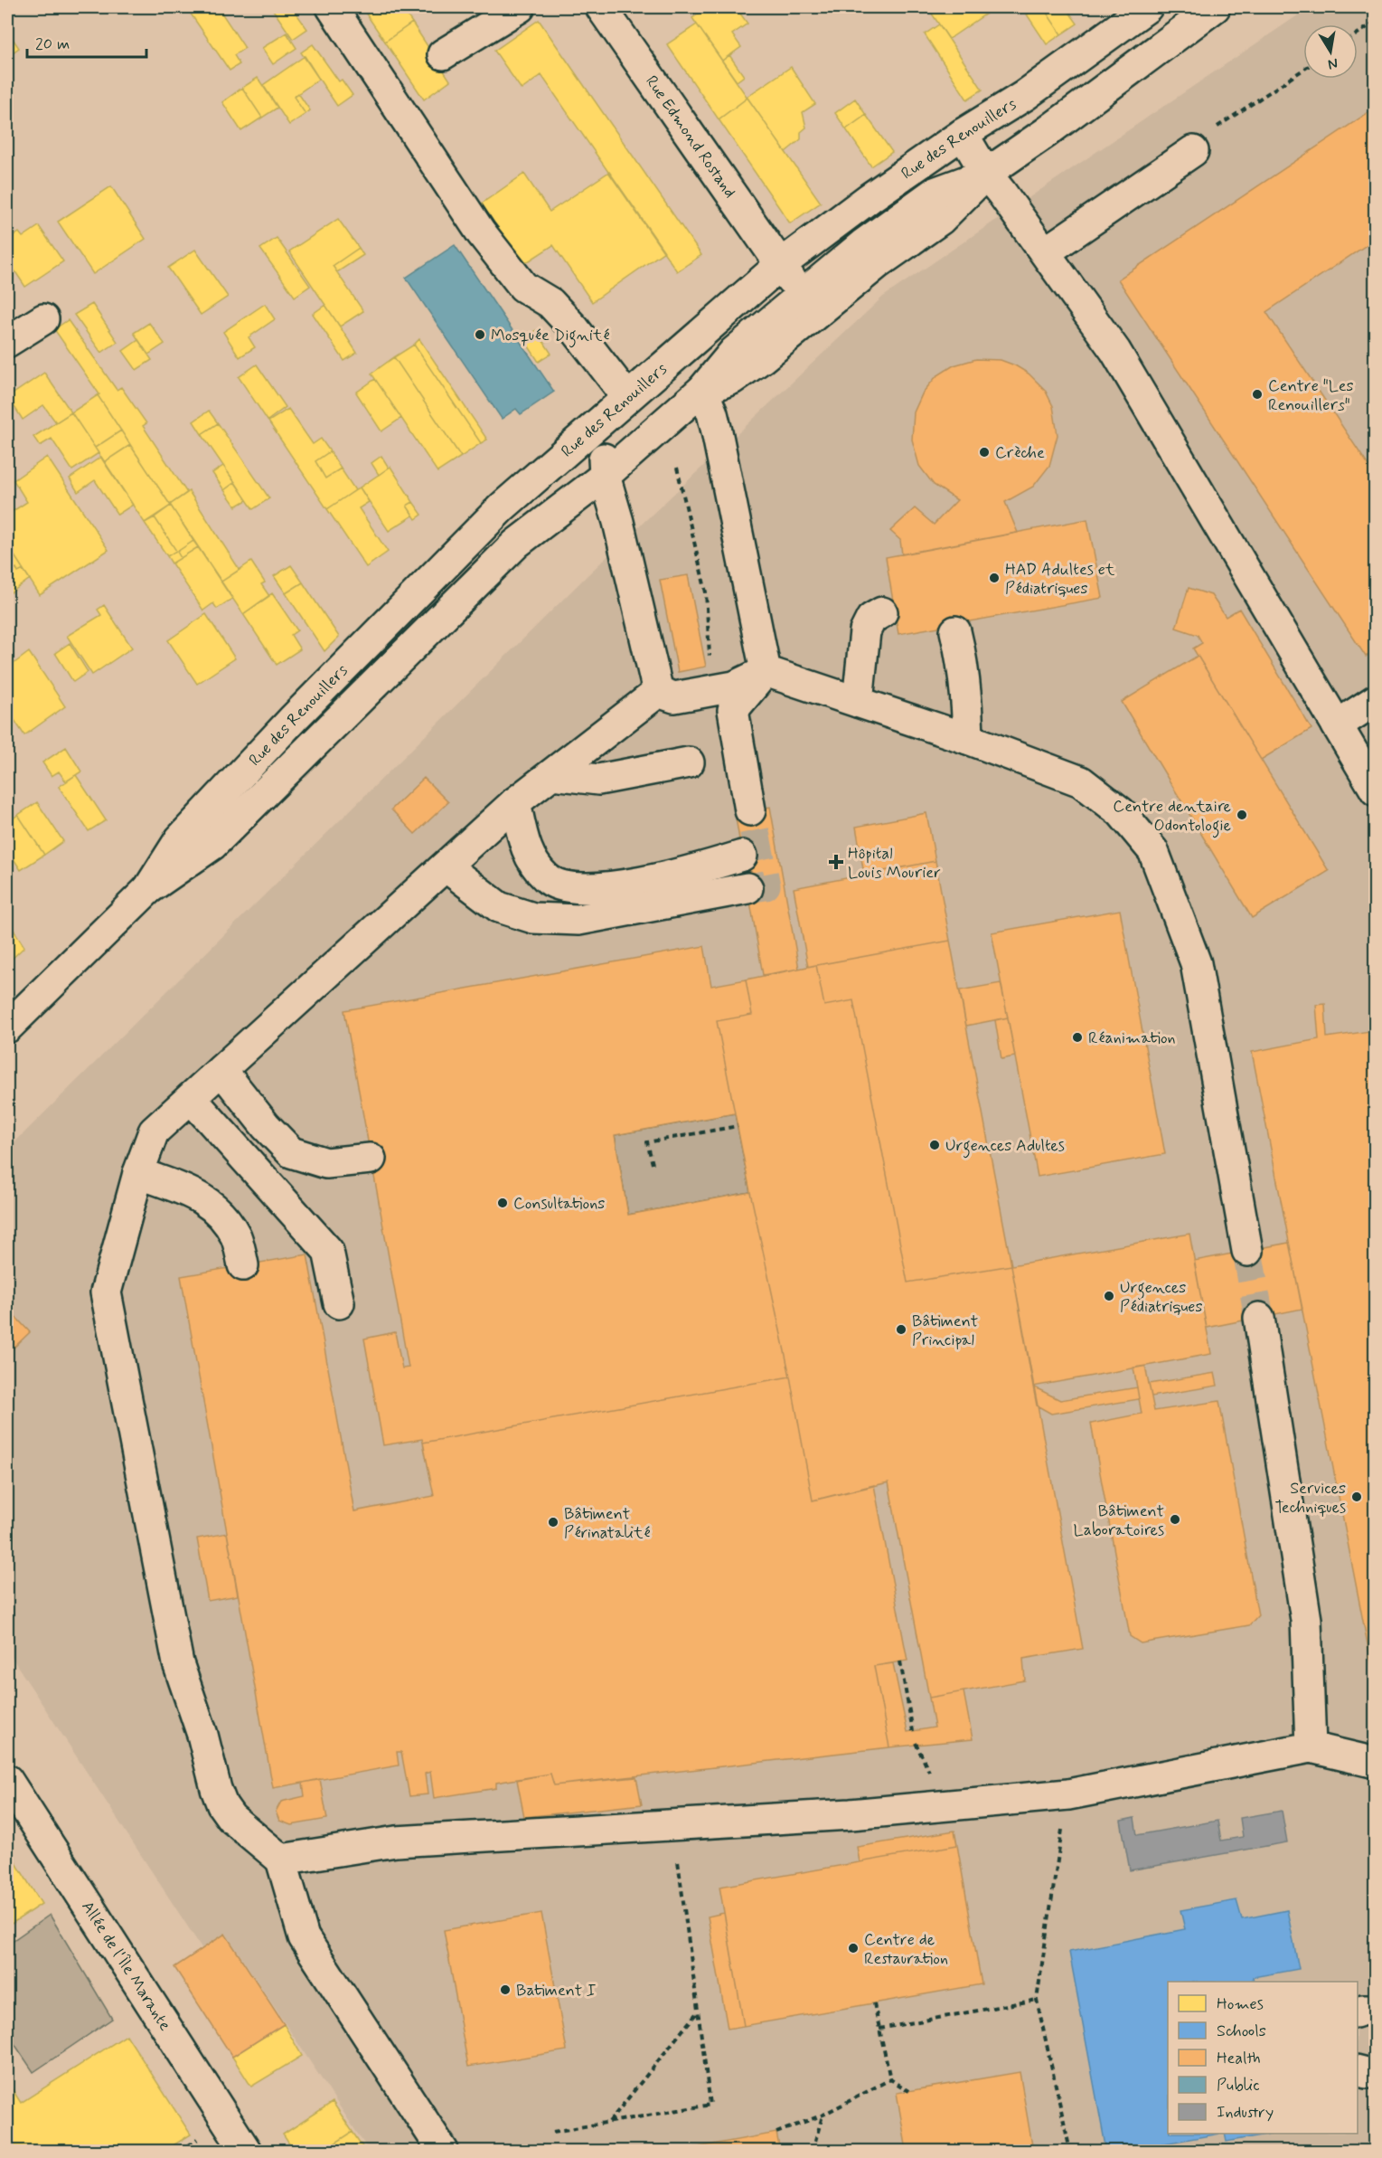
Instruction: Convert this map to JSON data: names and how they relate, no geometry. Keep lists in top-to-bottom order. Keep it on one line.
{"streets":{"street":["Rue Edmond Rostand","Rue des Renouillers","Allée de l'Île Marante"]},"crossings":[["Rue Edmond Rostand","Rue des Renouillers"]],"places":{"other":["Mosquée Dignité","Centre \"Les Renouillers\"","Crèche","HAD Adultes et Pédiatriques","Centre dentaire Odontologie","Réanimation","Urgences Adultes","Consultations","Urgences Pédiatriques","Bâtiment Principal","Services Techniques","Bâtiment Laboratoires","Bâtiment Périnatalité","Centre de Restauration","Batiment I"],"health":["Hôpital Louis Mourier"]},"legend":["Homes","Schools","Health","Public","Industry"],"scale_bar":"20 m","north":"bottom"}
